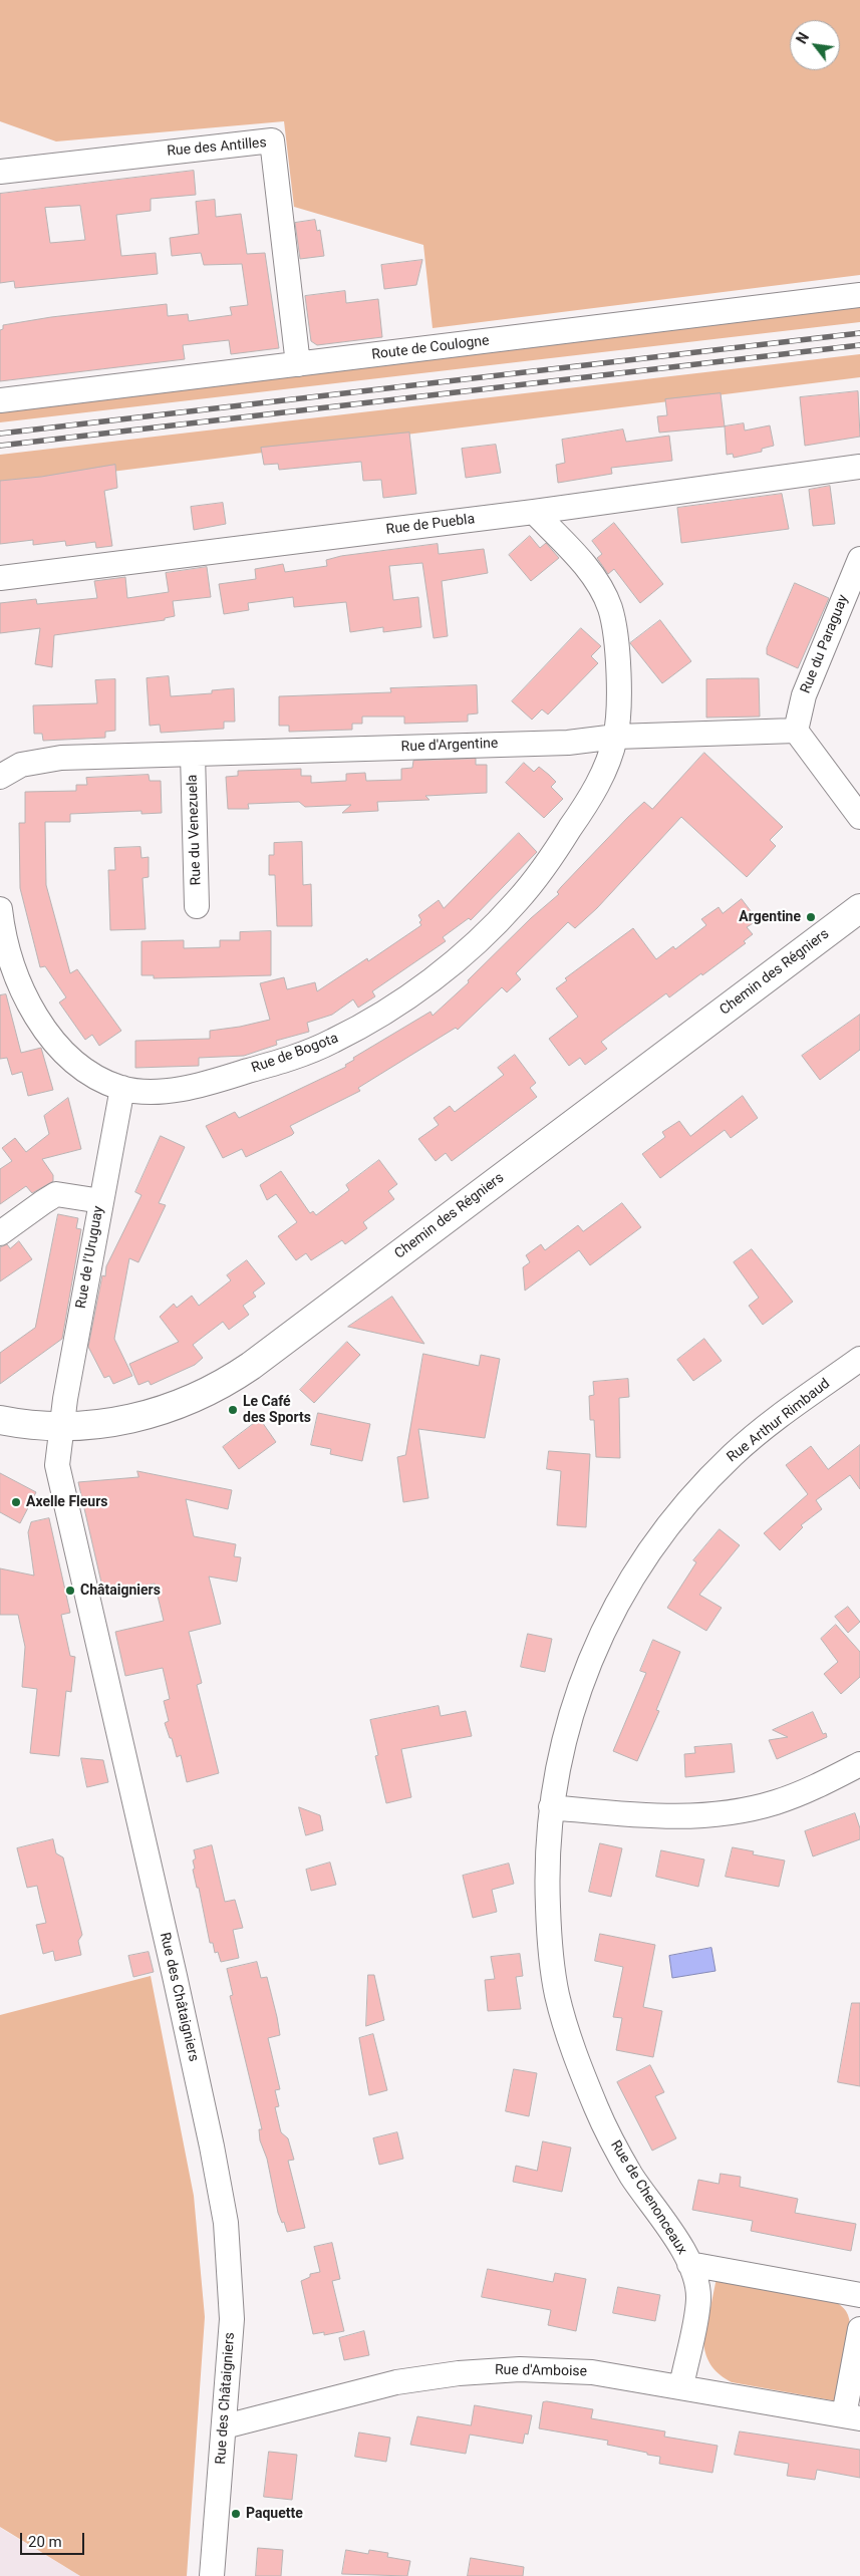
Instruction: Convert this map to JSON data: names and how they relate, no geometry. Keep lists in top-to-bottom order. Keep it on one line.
{"streets":{"main road":["Chemin des Régniers"],"street":["Rue des Antilles","Route de Coulogne","Rue de Puebla","Rue du Paraguay","Rue d'Argentine","Rue du Venezuela","Rue de Bogota","Rue de l'Uruguay","Rue Arthur Rimbaud","Rue des Châtaigniers","Rue de Chenonceaux","Rue d'Amboise"]},"crossings":[["Rue des Antilles","Route de Coulogne"],["Rue du Paraguay","Rue d'Argentine"],["Rue d'Argentine","Rue du Venezuela"],["Rue d'Argentine","Rue de Bogota"],["Chemin des Régniers","Rue de l'Uruguay"],["Chemin des Régniers","Rue des Châtaigniers"],["Rue de Bogota","Rue de l'Uruguay"],["Rue de l'Uruguay","Rue des Châtaigniers"],["Rue Arthur Rimbaud","Rue de Chenonceaux"],["Rue des Châtaigniers","Rue d'Amboise"],["Rue de Chenonceaux","Rue d'Amboise"]],"places":["Argentine","Le Café des Sports","Axelle Fleurs","Châtaigniers","Paquette"],"scale_bar":"20 m","north":"top left"}
